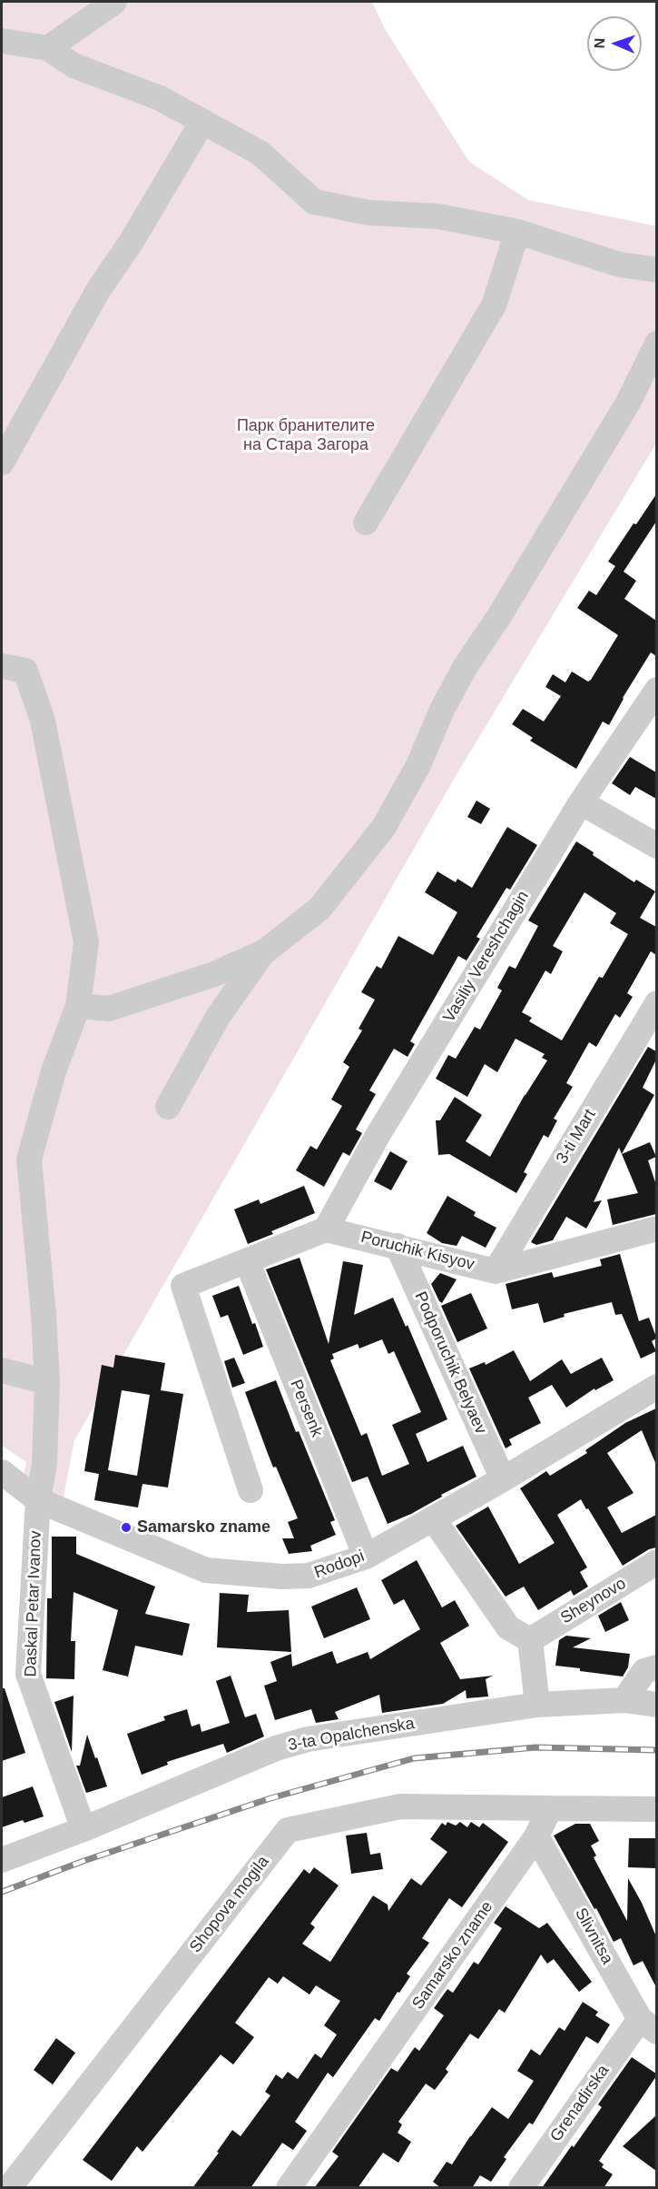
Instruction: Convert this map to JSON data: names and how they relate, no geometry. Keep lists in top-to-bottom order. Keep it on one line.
{"streets":{"street":["Vasiliy Vereshchagin","3-ti Mart","Poruchik Kisyov","Podporuchik Belyaev","Persenk","Rodopi","Sheynovo","Daskal Petar Ivanov","3-ta Opalchenska","Shopova mogila","Slivnitsa","Samarsko zname","Grenadirska"]},"crossings":[["Vasiliy Vereshchagin","Poruchik Kisyov"],["3-ti Mart","Poruchik Kisyov"],["Poruchik Kisyov","Podporuchik Belyaev"],["Podporuchik Belyaev","Rodopi"],["Persenk","Rodopi"],["Rodopi","Daskal Petar Ivanov"],["Daskal Petar Ivanov","3-ta Opalchenska"],["Shopova mogila","Samarsko zname"],["Slivnitsa","Samarsko zname"],["Slivnitsa","Grenadirska"]],"parks":["Парк бранителите на Стара Загора"],"places":["Samarsko zname"],"north":"left"}
